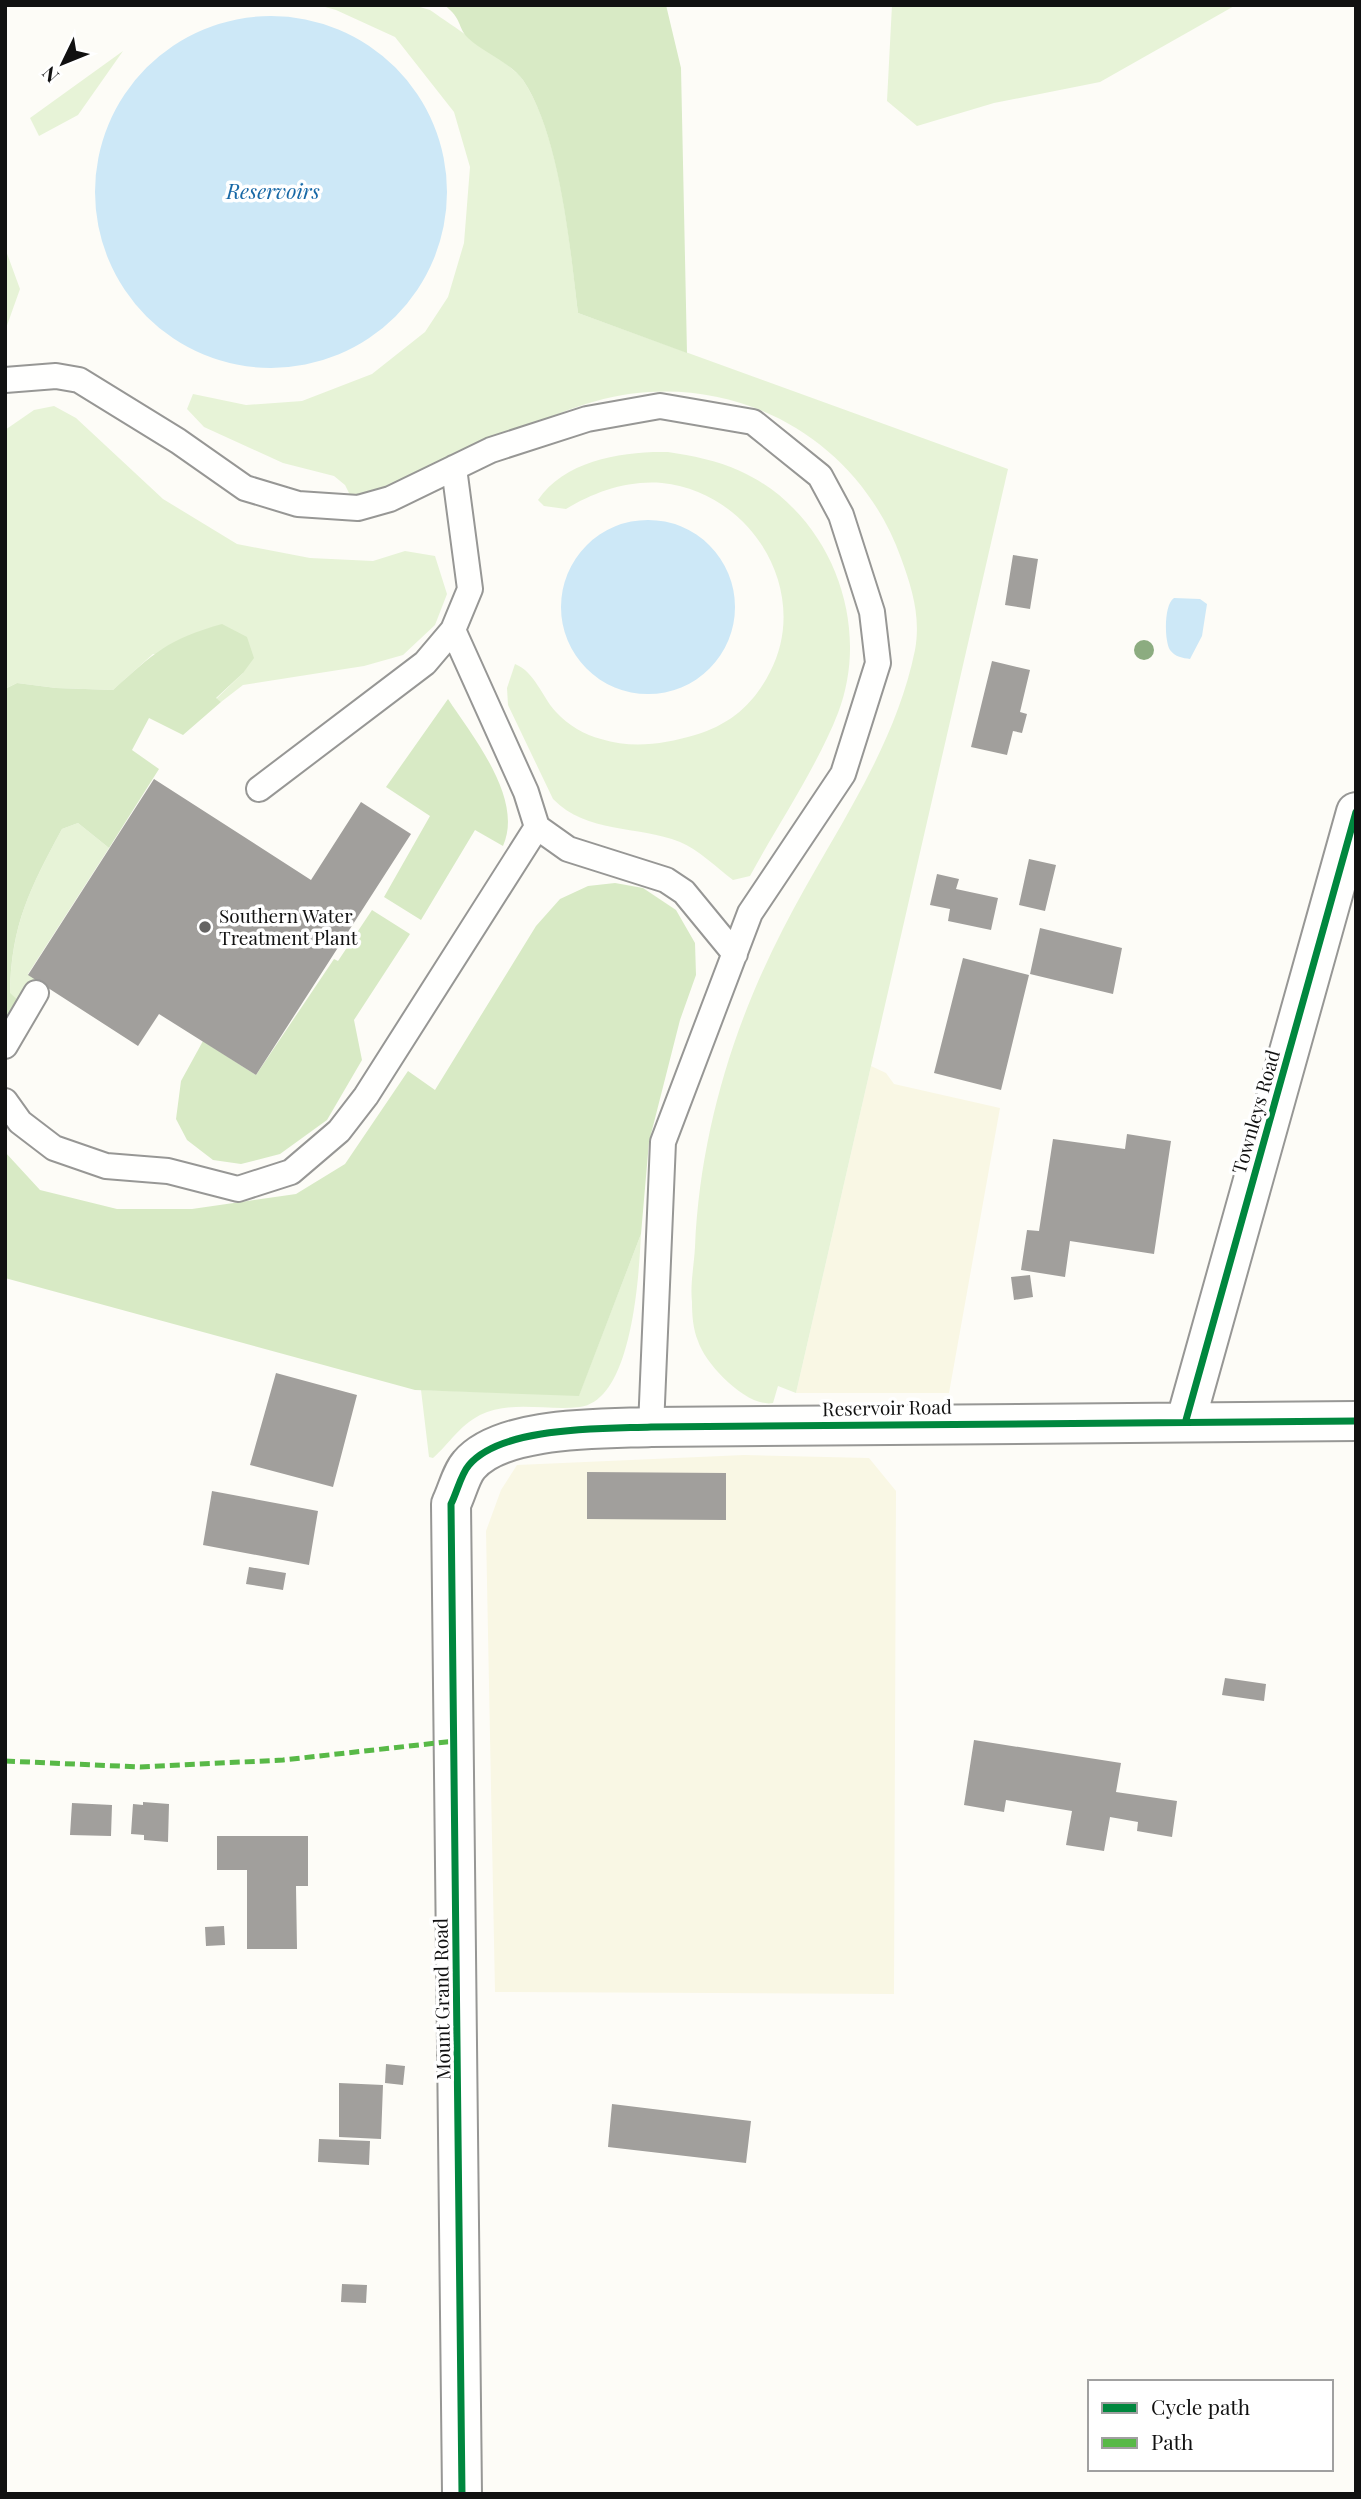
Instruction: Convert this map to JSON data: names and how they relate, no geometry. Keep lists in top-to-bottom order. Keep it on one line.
{"streets":{"street":["Townleys Road","Reservoir Road","Mount Grand Road"]},"crossings":[["Townleys Road","Reservoir Road"],["Reservoir Road","Mount Grand Road"]],"water":["Reservoirs"],"places":["Southern Water Treatment Plant"],"legend":["Cycle path","Path"],"north":"bottom left"}
